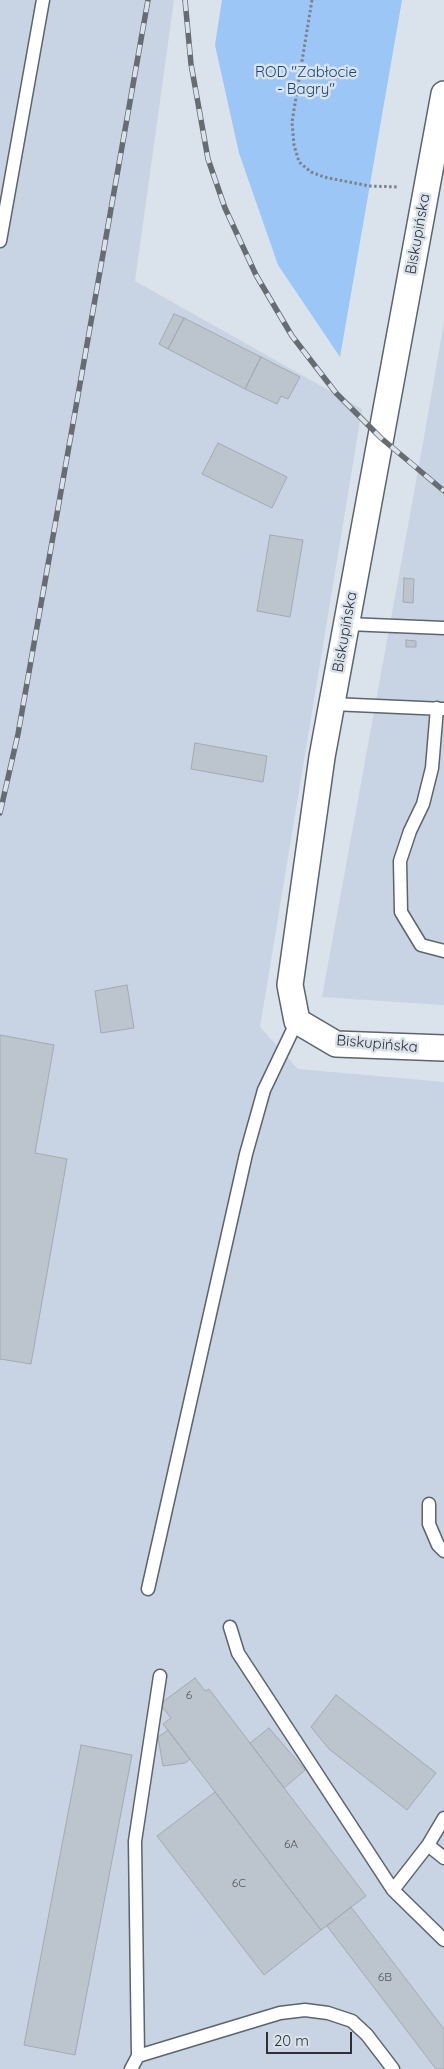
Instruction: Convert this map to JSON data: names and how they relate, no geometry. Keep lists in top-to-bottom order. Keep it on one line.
{"streets":{"street":["Biskupińska"]},"parks":["ROD \"Zabłocie - Bagry\""],"house_numbers":["6","6A","6C","6B"],"scale_bar":"20 m"}
